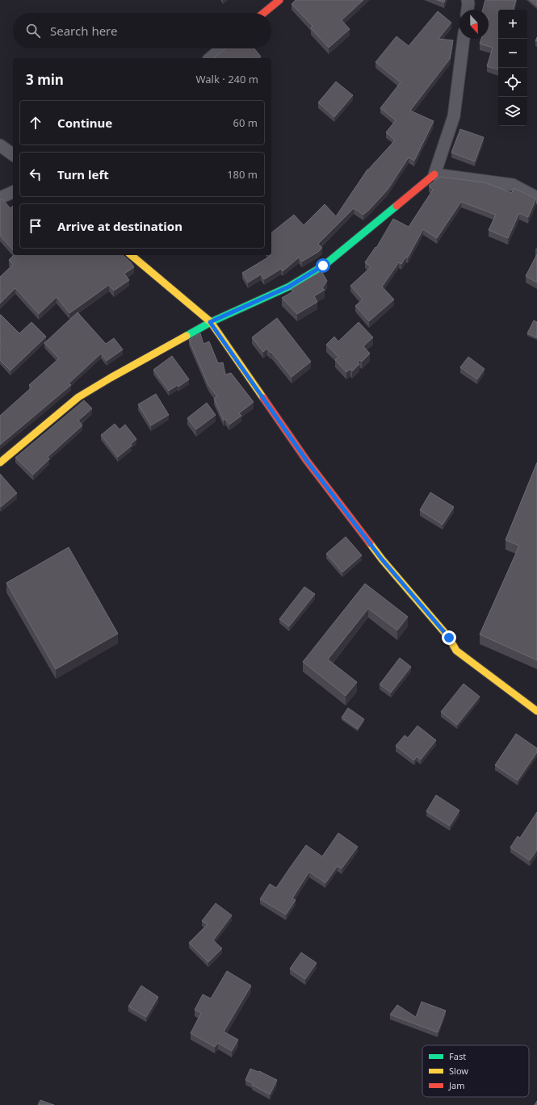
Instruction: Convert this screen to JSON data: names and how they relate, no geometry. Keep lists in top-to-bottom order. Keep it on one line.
{"legend":["Fast","Slow","Jam"],"north":"bottom","page":{"map_buttons":["+","−"],"search":"Search here","heading":["3 min","Walk · 240 m"],"list":[["Continue","60 m"],["Turn left","180 m"],"Arrive at destination"]}}
